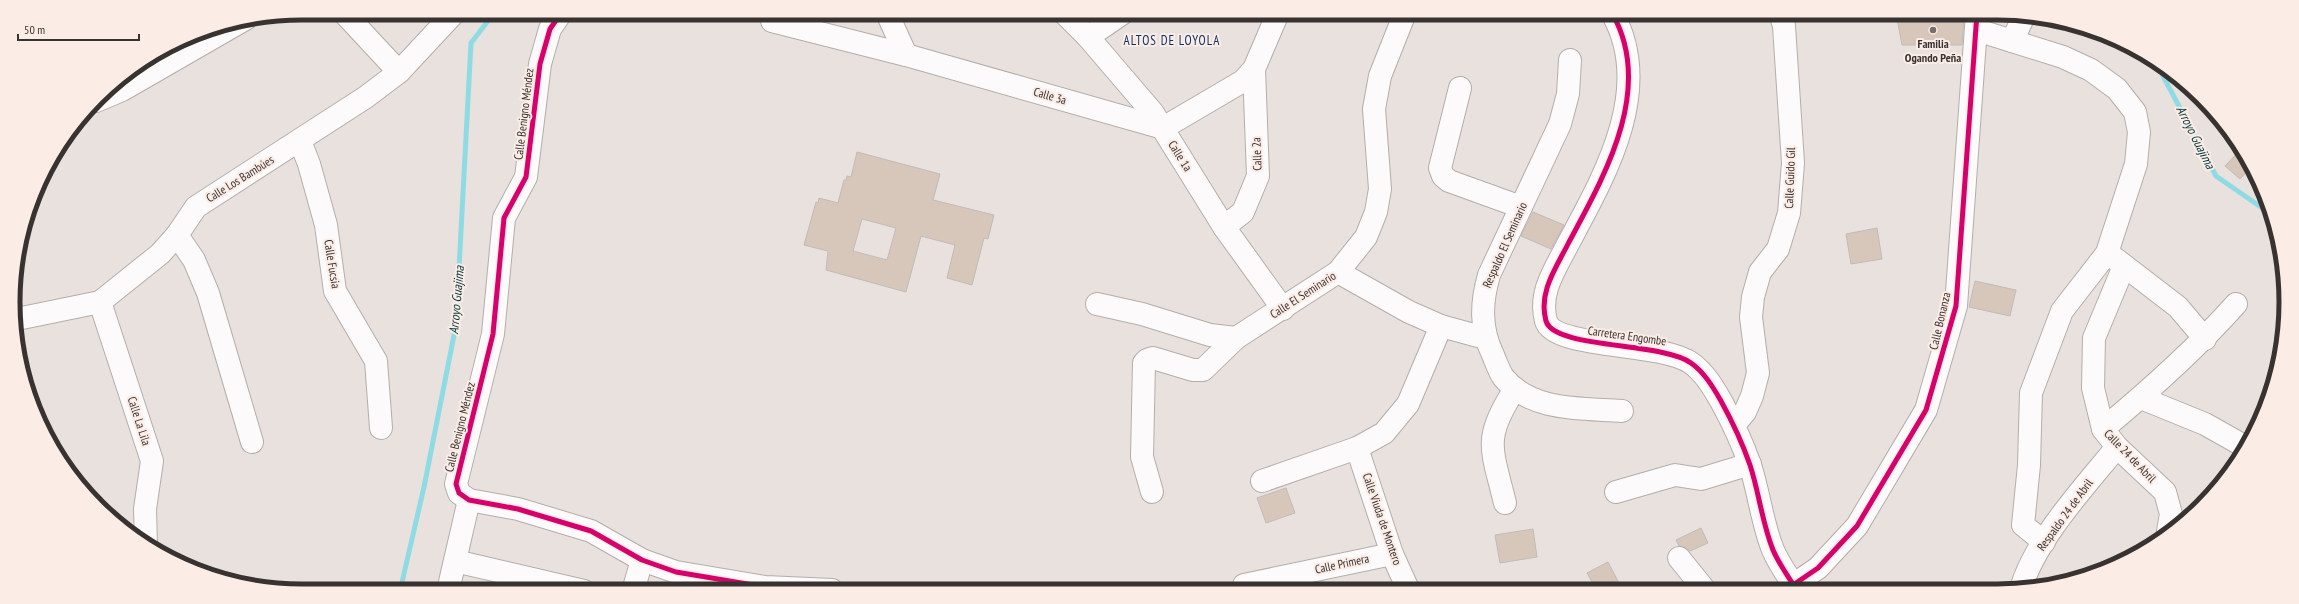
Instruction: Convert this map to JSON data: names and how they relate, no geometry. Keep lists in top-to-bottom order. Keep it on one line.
{"streets":{"street":["Calle 3a","Calle Benigno Méndez","Calle 2a","Calle 1a","Calle Guido Gil","Calle Los Bambúes","Respaldo El Seminario","Calle Fucsia","Calle El Seminario","Calle Bonanza","Carretera Engombe","Calle La Lila","Calle 24 de Abril","Respaldo 24 de Abril","Calle Viuda de Montero","Calle Primera"]},"crossings":[["Calle 3a","Calle 1a"],["Calle 2a","Calle 1a"],["Calle 1a","Calle El Seminario"],["Calle Guido Gil","Carretera Engombe"],["Calle Los Bambúes","Calle Fucsia"],["Calle Los Bambúes","Calle La Lila"],["Calle 24 de Abril","Respaldo 24 de Abril"],["Calle Viuda de Montero","Calle Primera"]],"districts":["ALTOS DE LOYOLA"],"water":["Arroyo Guajima"],"places":["Familia Ogando Peña"],"scale_bar":"50 m"}
